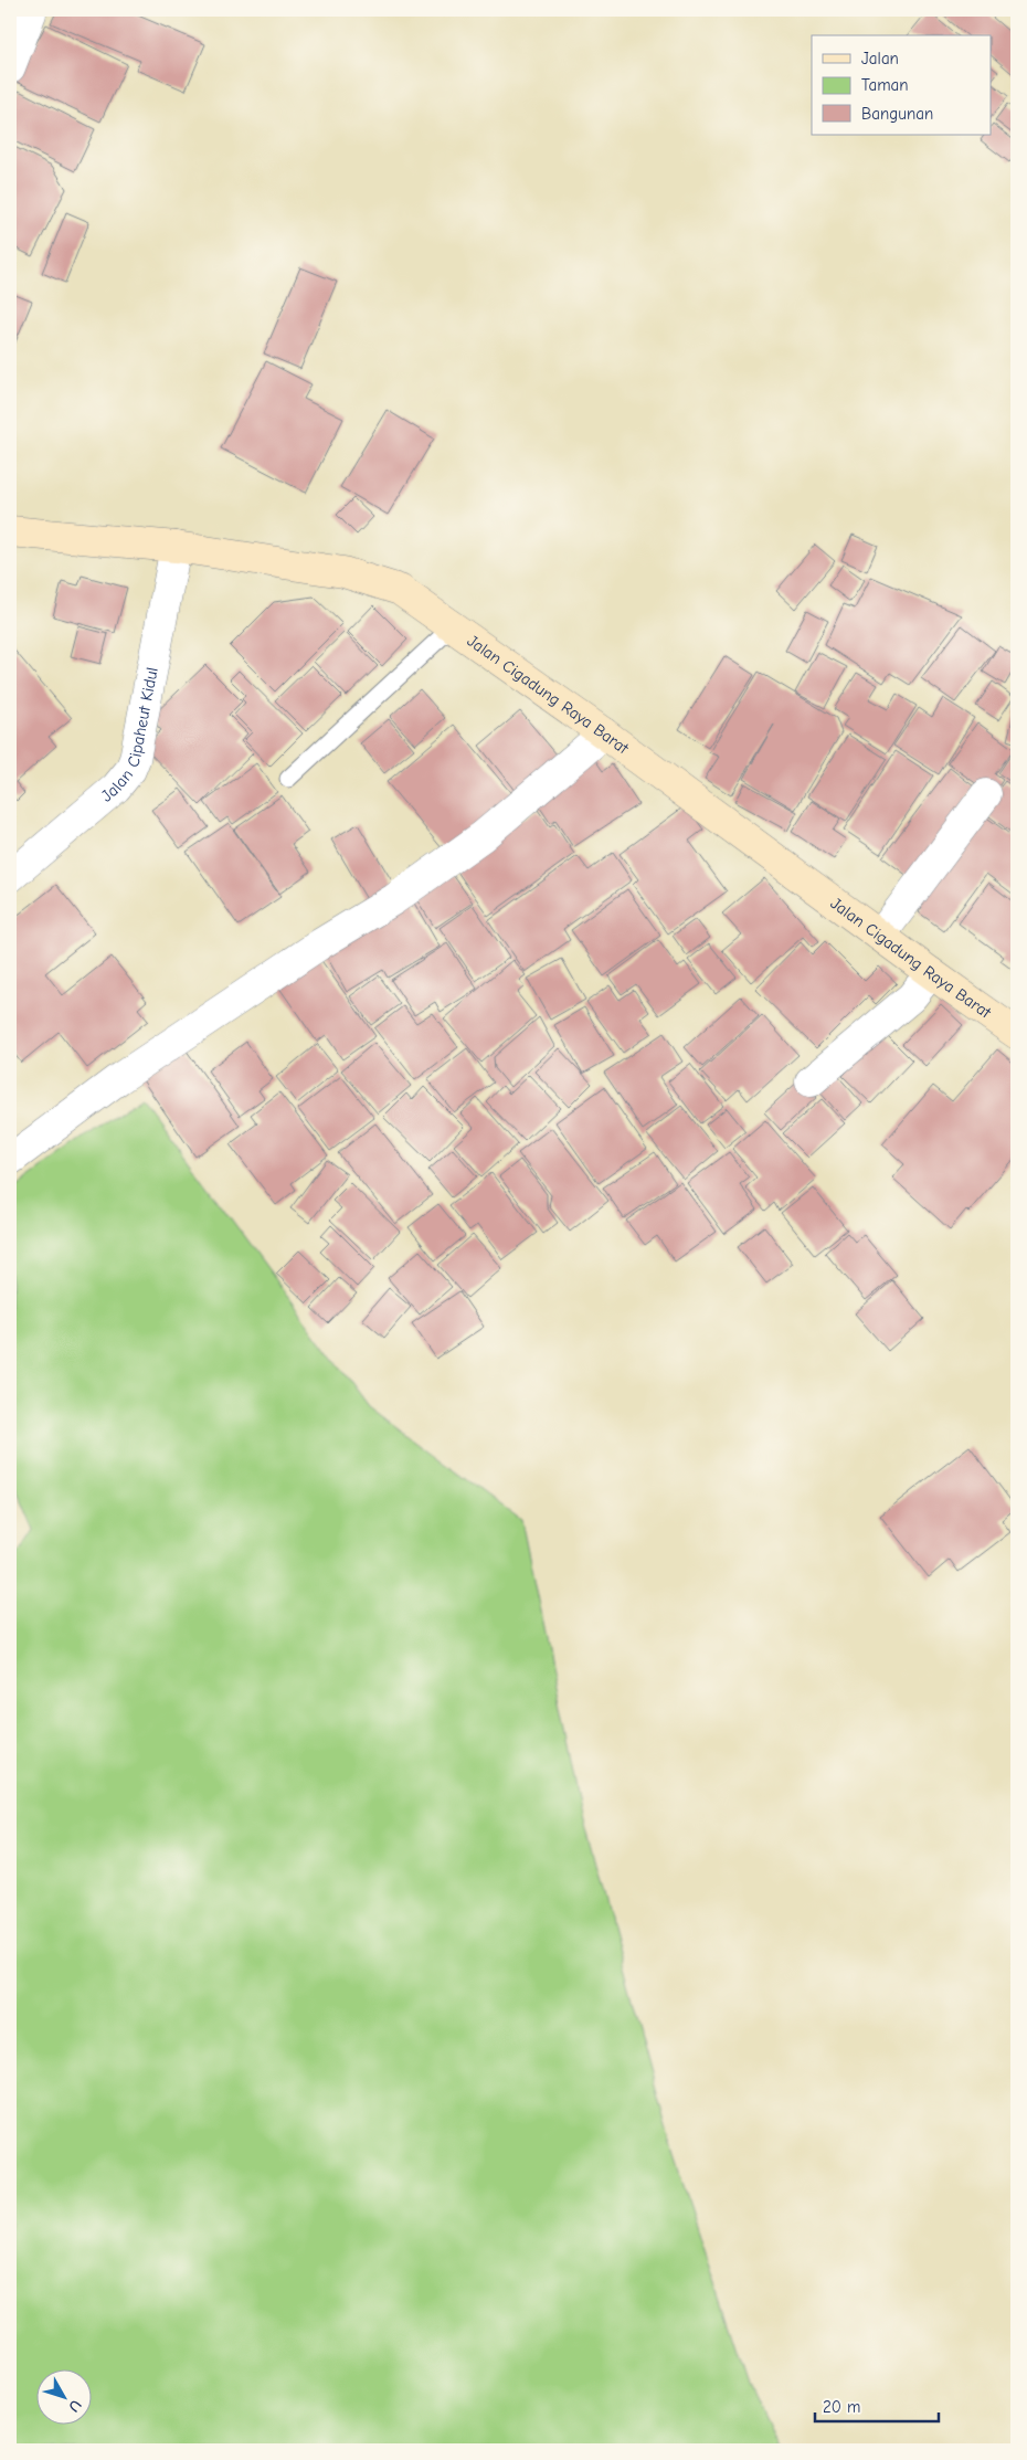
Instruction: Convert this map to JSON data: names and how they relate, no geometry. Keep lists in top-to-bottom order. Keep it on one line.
{"streets":{"street":["Jalan Cigadung Raya Barat","Jalan Cipaheut Kidul"]},"crossings":[["Jalan Cigadung Raya Barat","Jalan Cipaheut Kidul"]],"legend":["Jalan","Taman","Bangunan"],"scale_bar":"20 m","north":"bottom right"}
